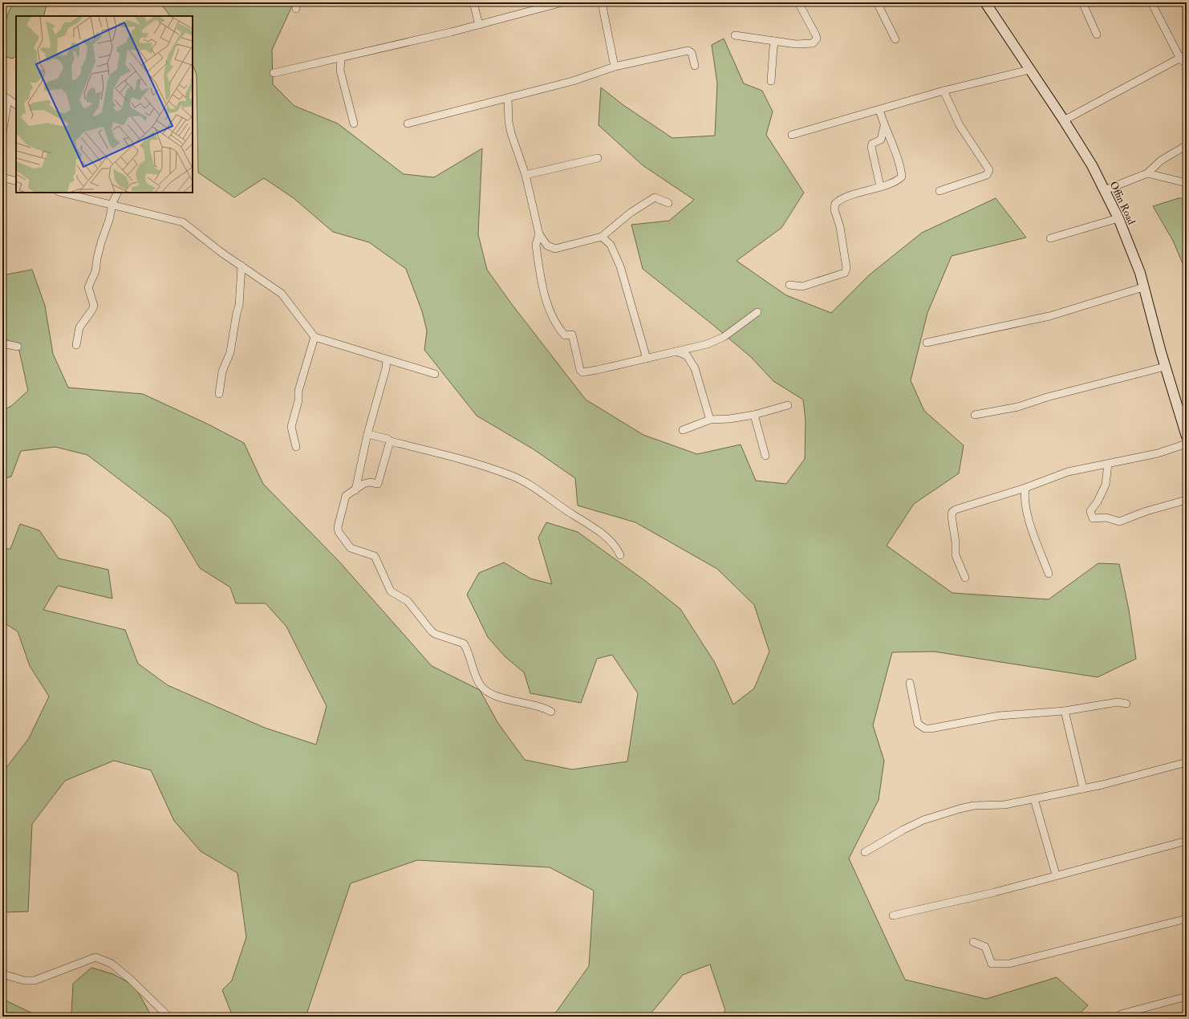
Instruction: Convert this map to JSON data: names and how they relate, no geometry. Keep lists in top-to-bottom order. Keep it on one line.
{"streets":{"street":["Offin Road"]}}
